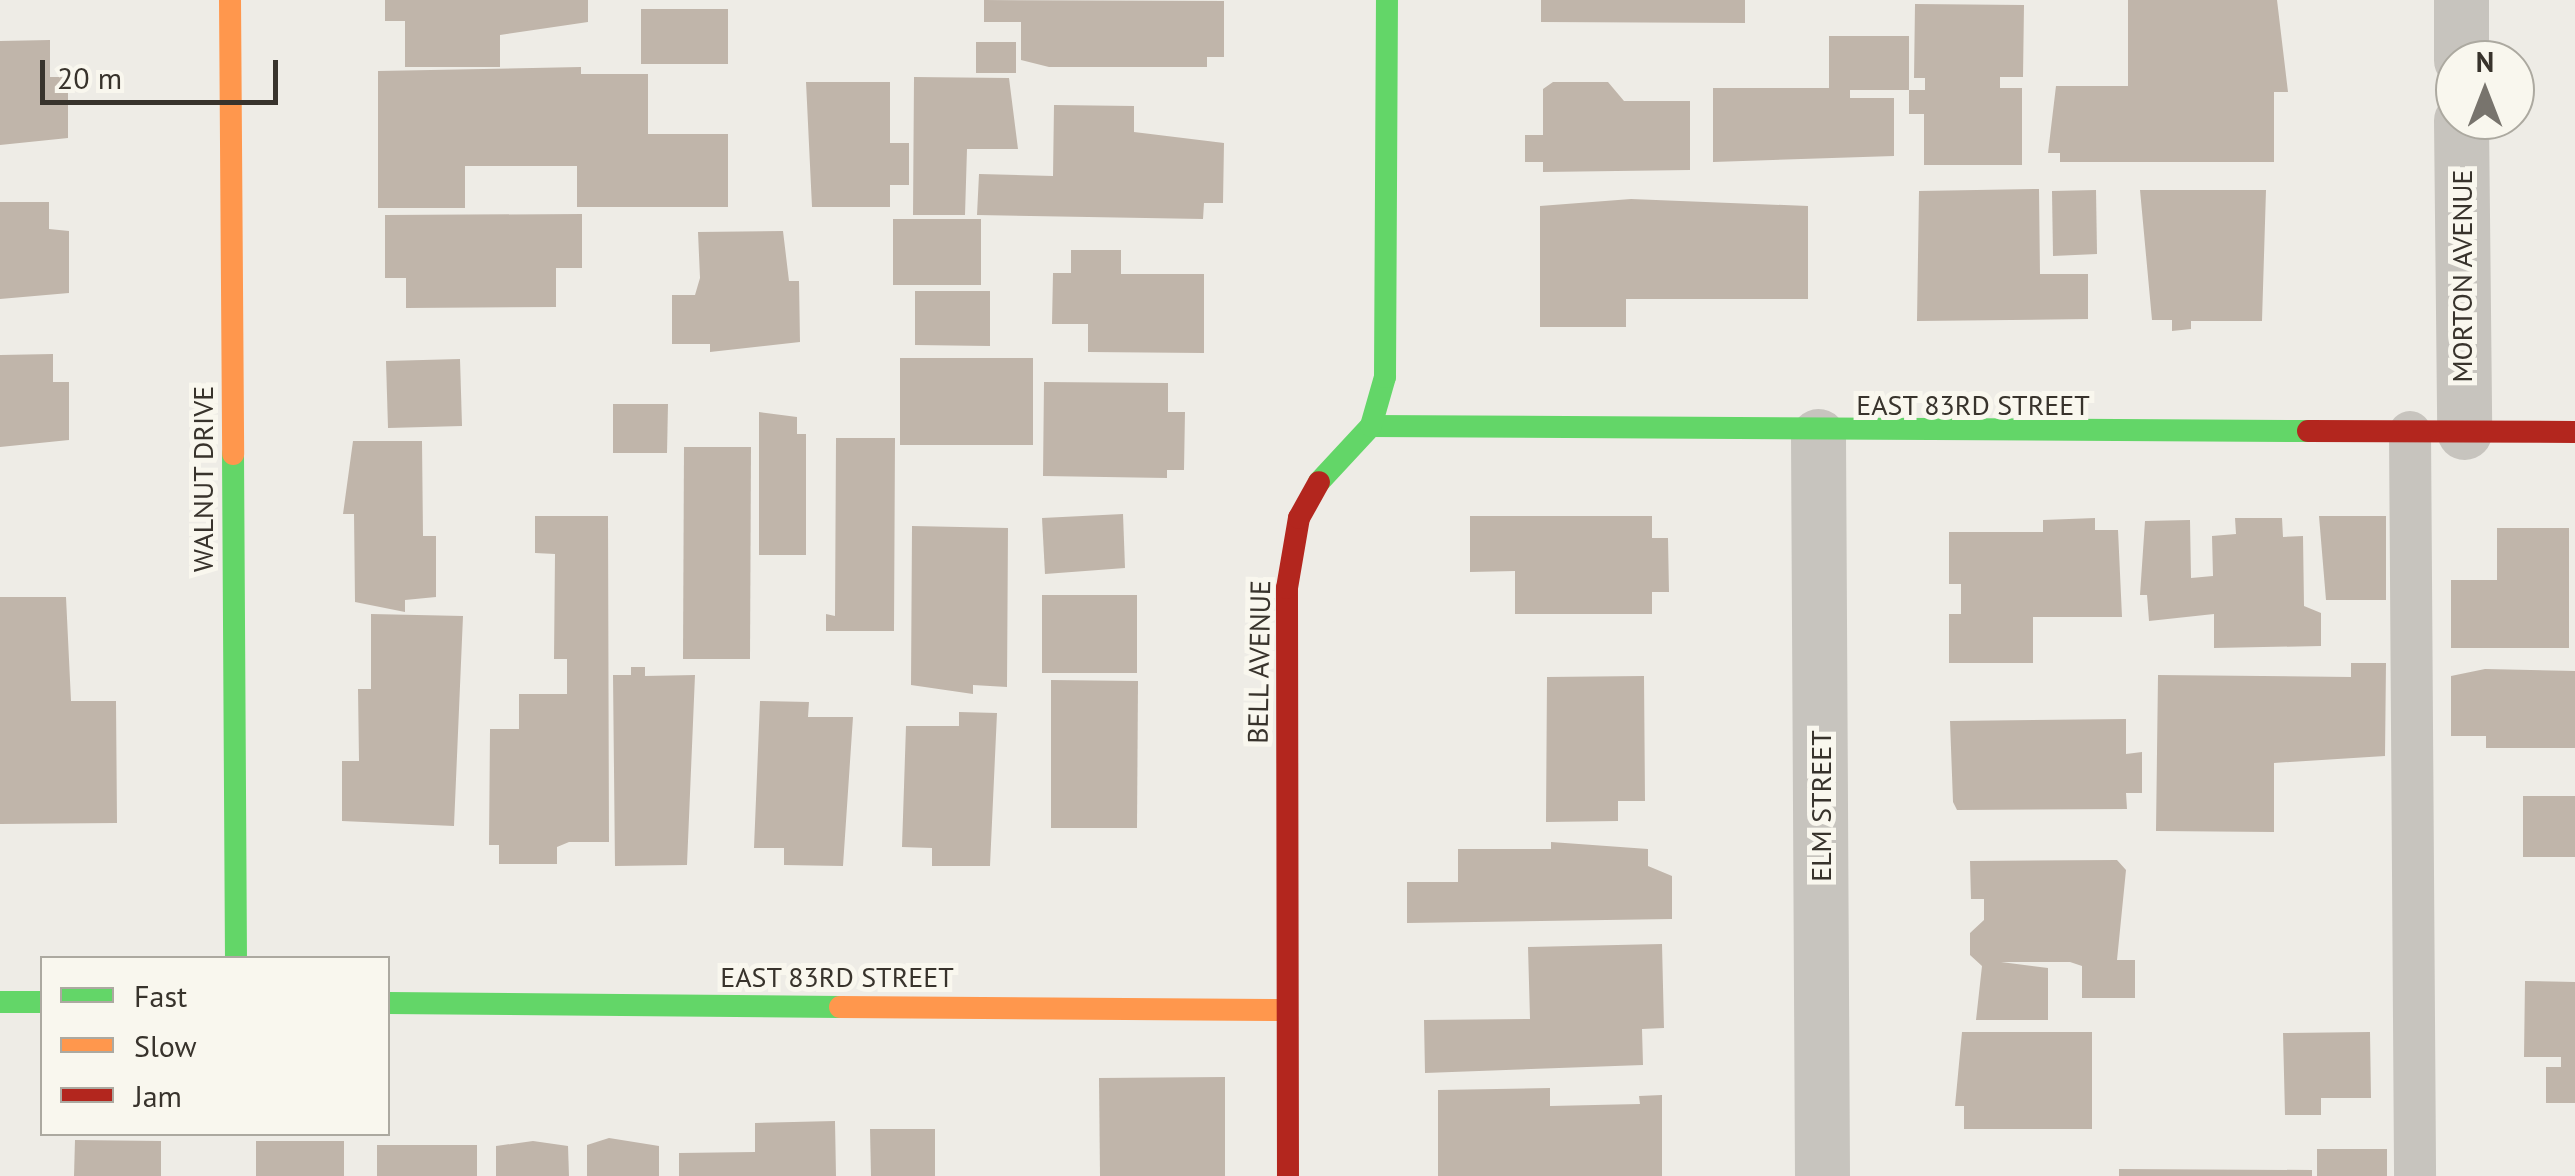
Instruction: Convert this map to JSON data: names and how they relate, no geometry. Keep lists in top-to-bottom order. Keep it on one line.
{"streets":{"street":["MORTON AVENUE","EAST 83RD STREET","WALNUT DRIVE","BELL AVENUE","ELM STREET"]},"crossings":[["MORTON AVENUE","EAST 83RD STREET"],["EAST 83RD STREET","BELL AVENUE"],["EAST 83RD STREET","ELM STREET"]],"legend":["Fast","Slow","Jam"],"scale_bar":"20 m","north":"top"}
